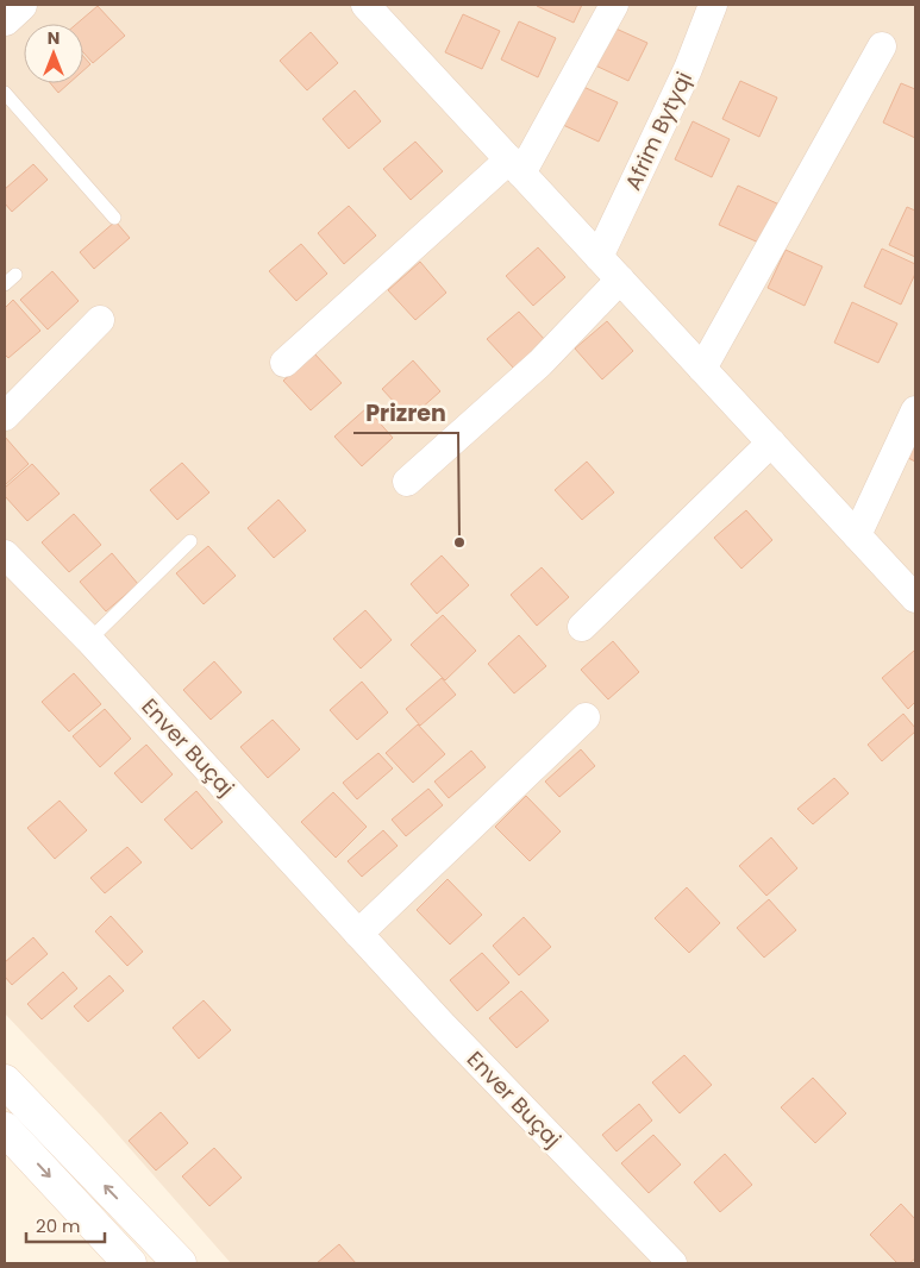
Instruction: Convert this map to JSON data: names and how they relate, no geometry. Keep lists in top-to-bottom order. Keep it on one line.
{"streets":{"street":["Afrim Bytyqi","Enver Buçaj"]},"places":["Prizren"],"scale_bar":"20 m","north":"top"}
